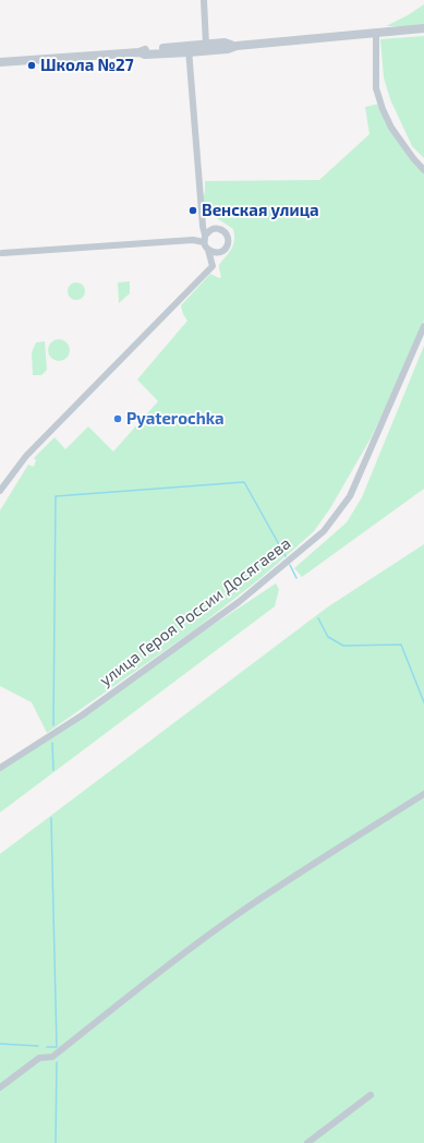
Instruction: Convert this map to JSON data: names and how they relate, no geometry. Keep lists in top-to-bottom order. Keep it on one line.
{"streets":{"street":["улица Героя России Досягаева"]},"places":["Школа №27","Венская улица","Pyaterochka"]}
